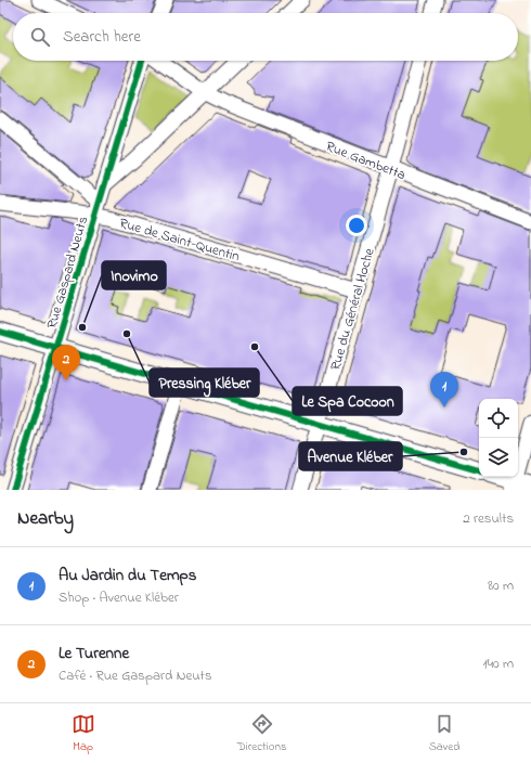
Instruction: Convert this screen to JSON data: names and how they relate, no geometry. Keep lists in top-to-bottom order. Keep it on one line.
{"streets":{"street":["Rue Gambetta","Rue de Saint-Quentin","Rue Gaspard Neuts","Rue du Général Hoche"]},"crossings":[["Rue Gambetta","Rue du Général Hoche"],["Rue de Saint-Quentin","Rue Gaspard Neuts"],["Rue de Saint-Quentin","Rue du Général Hoche"]],"places":["Inovimo","Pressing Kléber","Le Spa Cocoon","Avenue Kléber"],"page":{"search":"Search here","pins":["2","1"],"heading":["Nearby","2 results"],"list":[{"mark":"1","name":"Au Jardin du Temps","note":"Shop · Avenue Kléber","value":"80 m"},{"mark":"2","name":"Le Turenne","note":"Café · Rue Gaspard Neuts","value":"140 m"}],"nav":["Map","Directions","Saved"]}}
